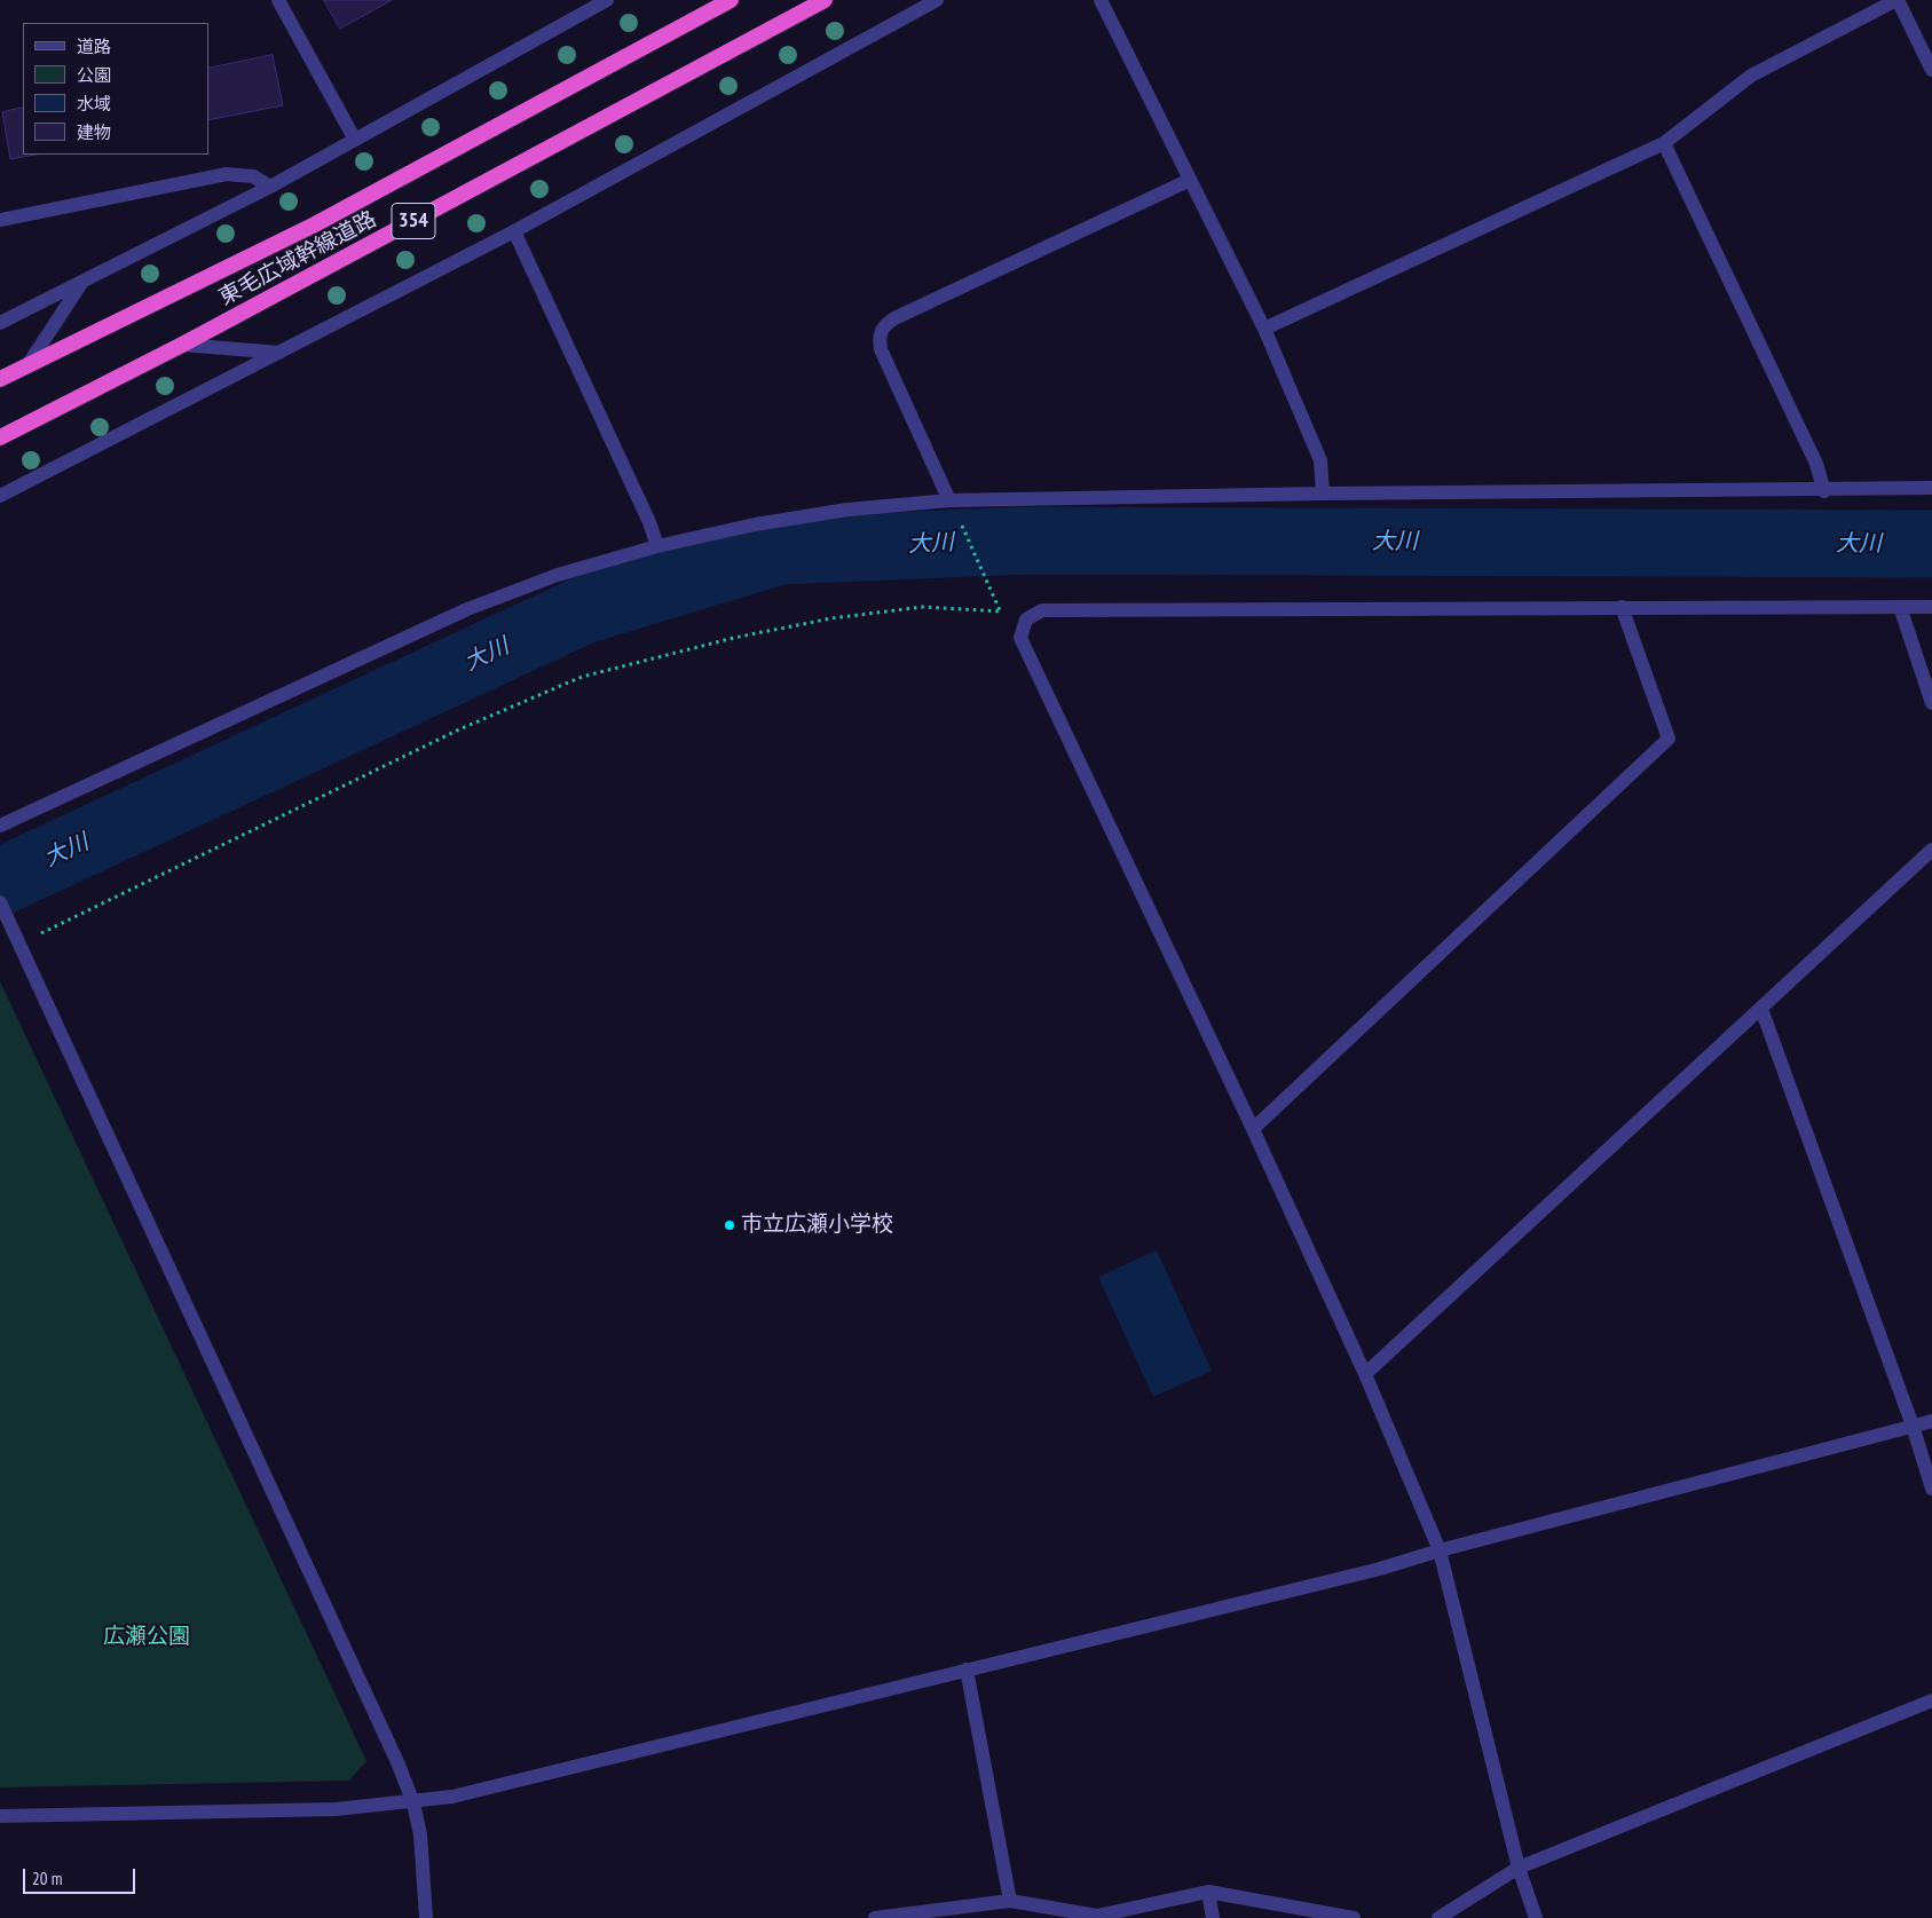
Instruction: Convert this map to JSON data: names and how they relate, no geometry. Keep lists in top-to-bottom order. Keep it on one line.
{"streets":{"highway":["354","東毛広域幹線道路"]},"water":["大川"],"parks":["広瀬公園"],"places":["市立広瀬小学校"],"legend":["道路","公園","水域","建物"],"scale_bar":"20 m"}
